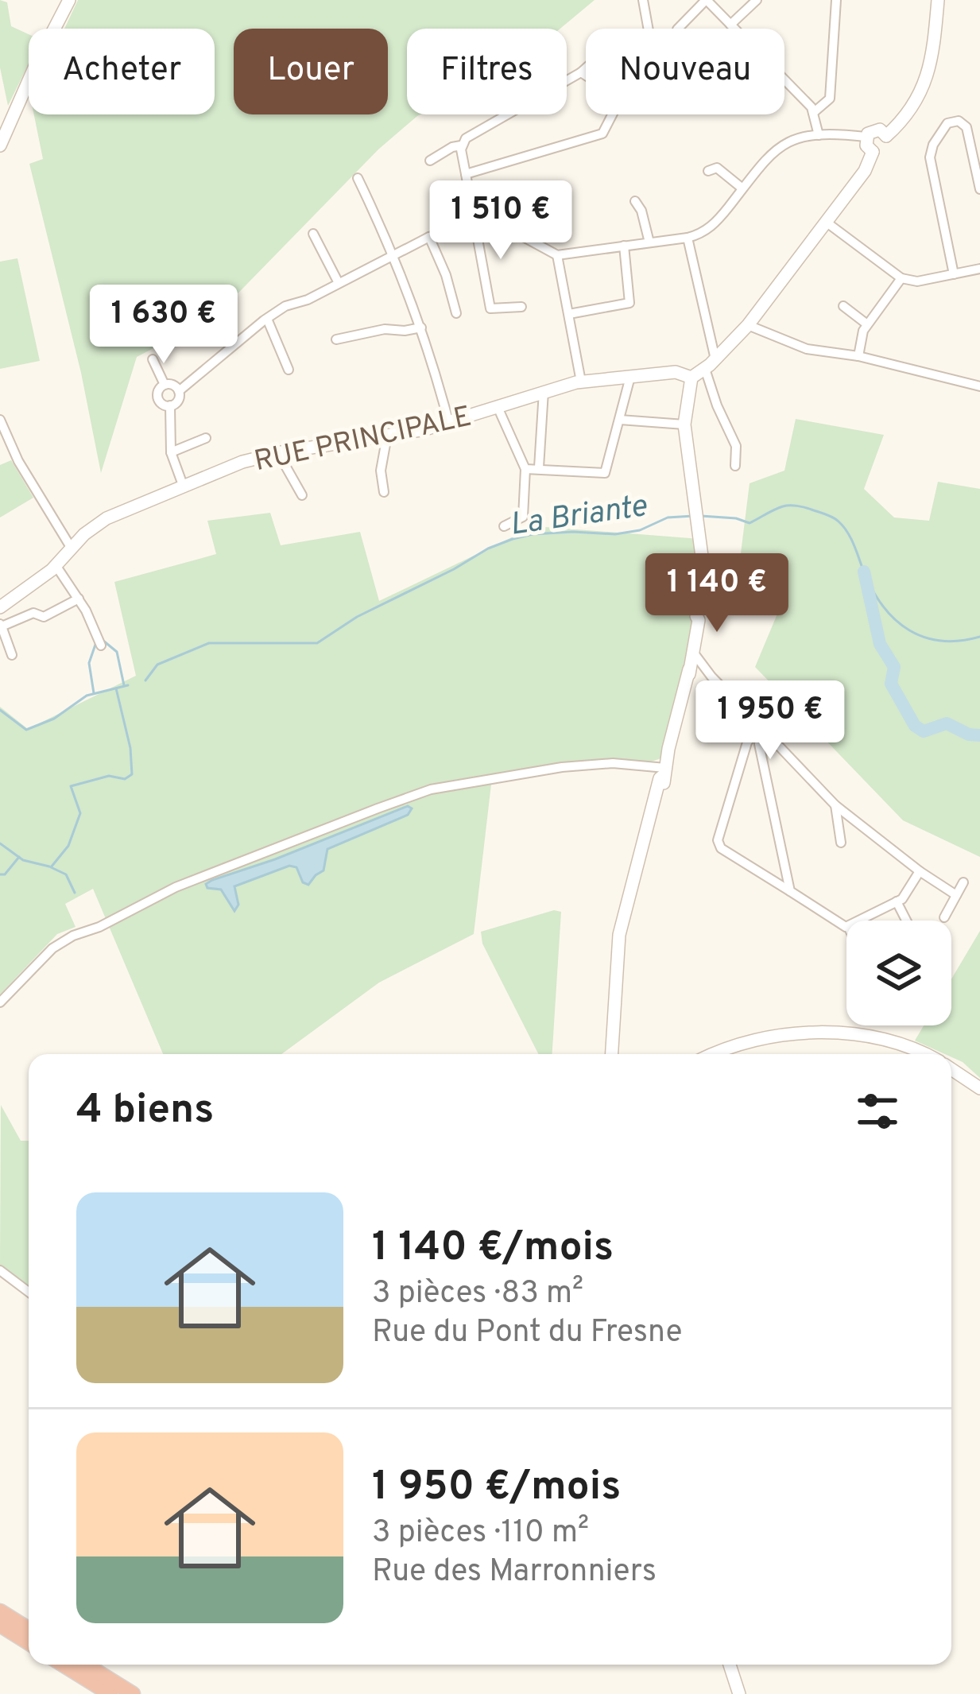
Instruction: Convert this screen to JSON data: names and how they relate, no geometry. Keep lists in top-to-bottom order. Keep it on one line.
{"streets":{"main road":["RUE PRINCIPALE"]},"water":["La Briante"],"page":{"chip":["Acheter","Louer","Filtres","Nouveau"],"price":["1 510 €","1 630 €","1 140 €","1 950 €"],"heading":"4 biens","list":[{"name":"1 140 €/mois","note":"3 pièces · 83 m² · Rue du Pont du Fresne"},{"name":"1 950 €/mois","note":"3 pièces · 110 m² · Rue des Marronniers"}]}}
